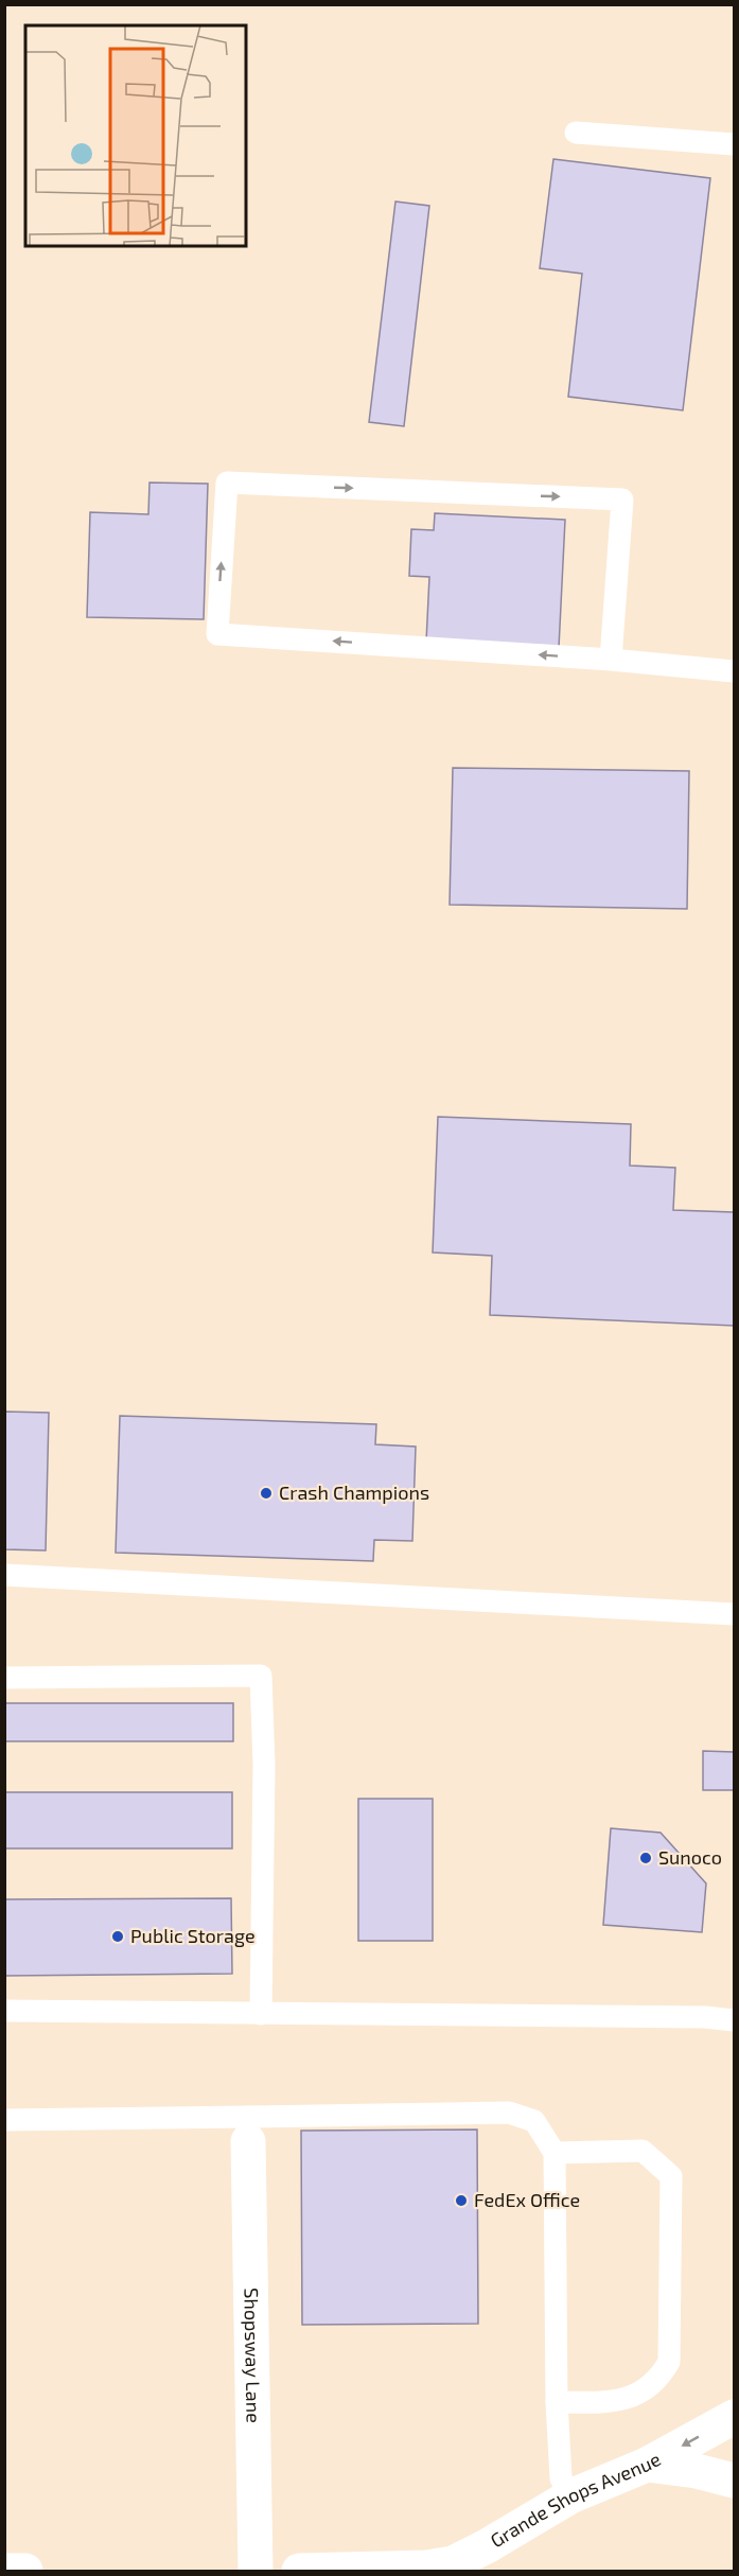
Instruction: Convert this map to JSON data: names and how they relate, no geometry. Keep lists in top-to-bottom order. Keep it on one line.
{"streets":{"street":["Shopsway Lane","Grande Shops Avenue"]},"places":["Crash Champions","Sunoco","Public Storage","FedEx Office"]}
